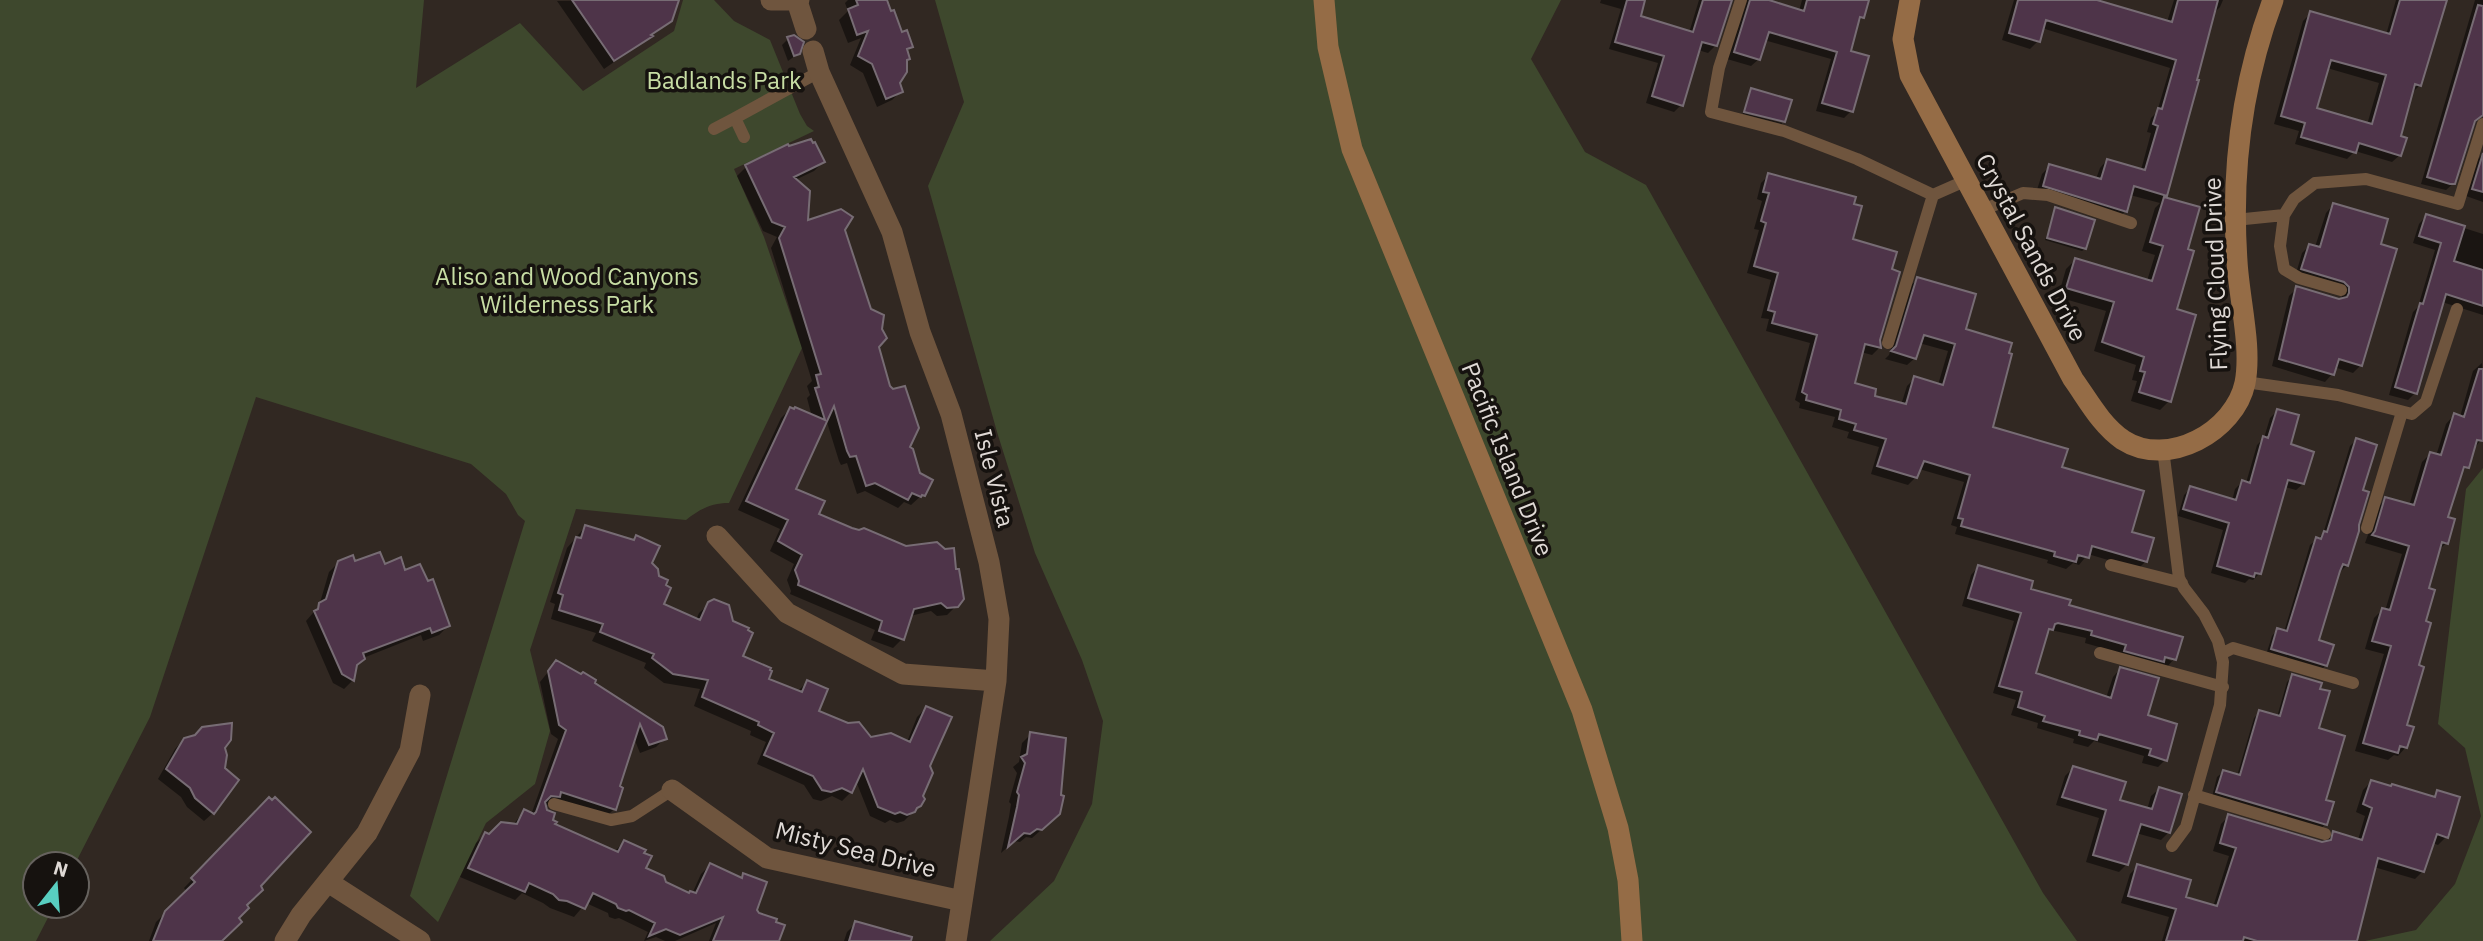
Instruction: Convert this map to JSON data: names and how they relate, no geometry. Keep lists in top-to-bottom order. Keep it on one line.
{"streets":{"street":["Crystal Sands Drive","Flying Cloud Drive","Pacific Island Drive","Isle Vista","Misty Sea Drive"]},"crossings":[["Crystal Sands Drive","Flying Cloud Drive"],["Isle Vista","Misty Sea Drive"]],"parks":["Badlands Park","Aliso and Wood Canyons Wilderness Park"],"north":"top"}
